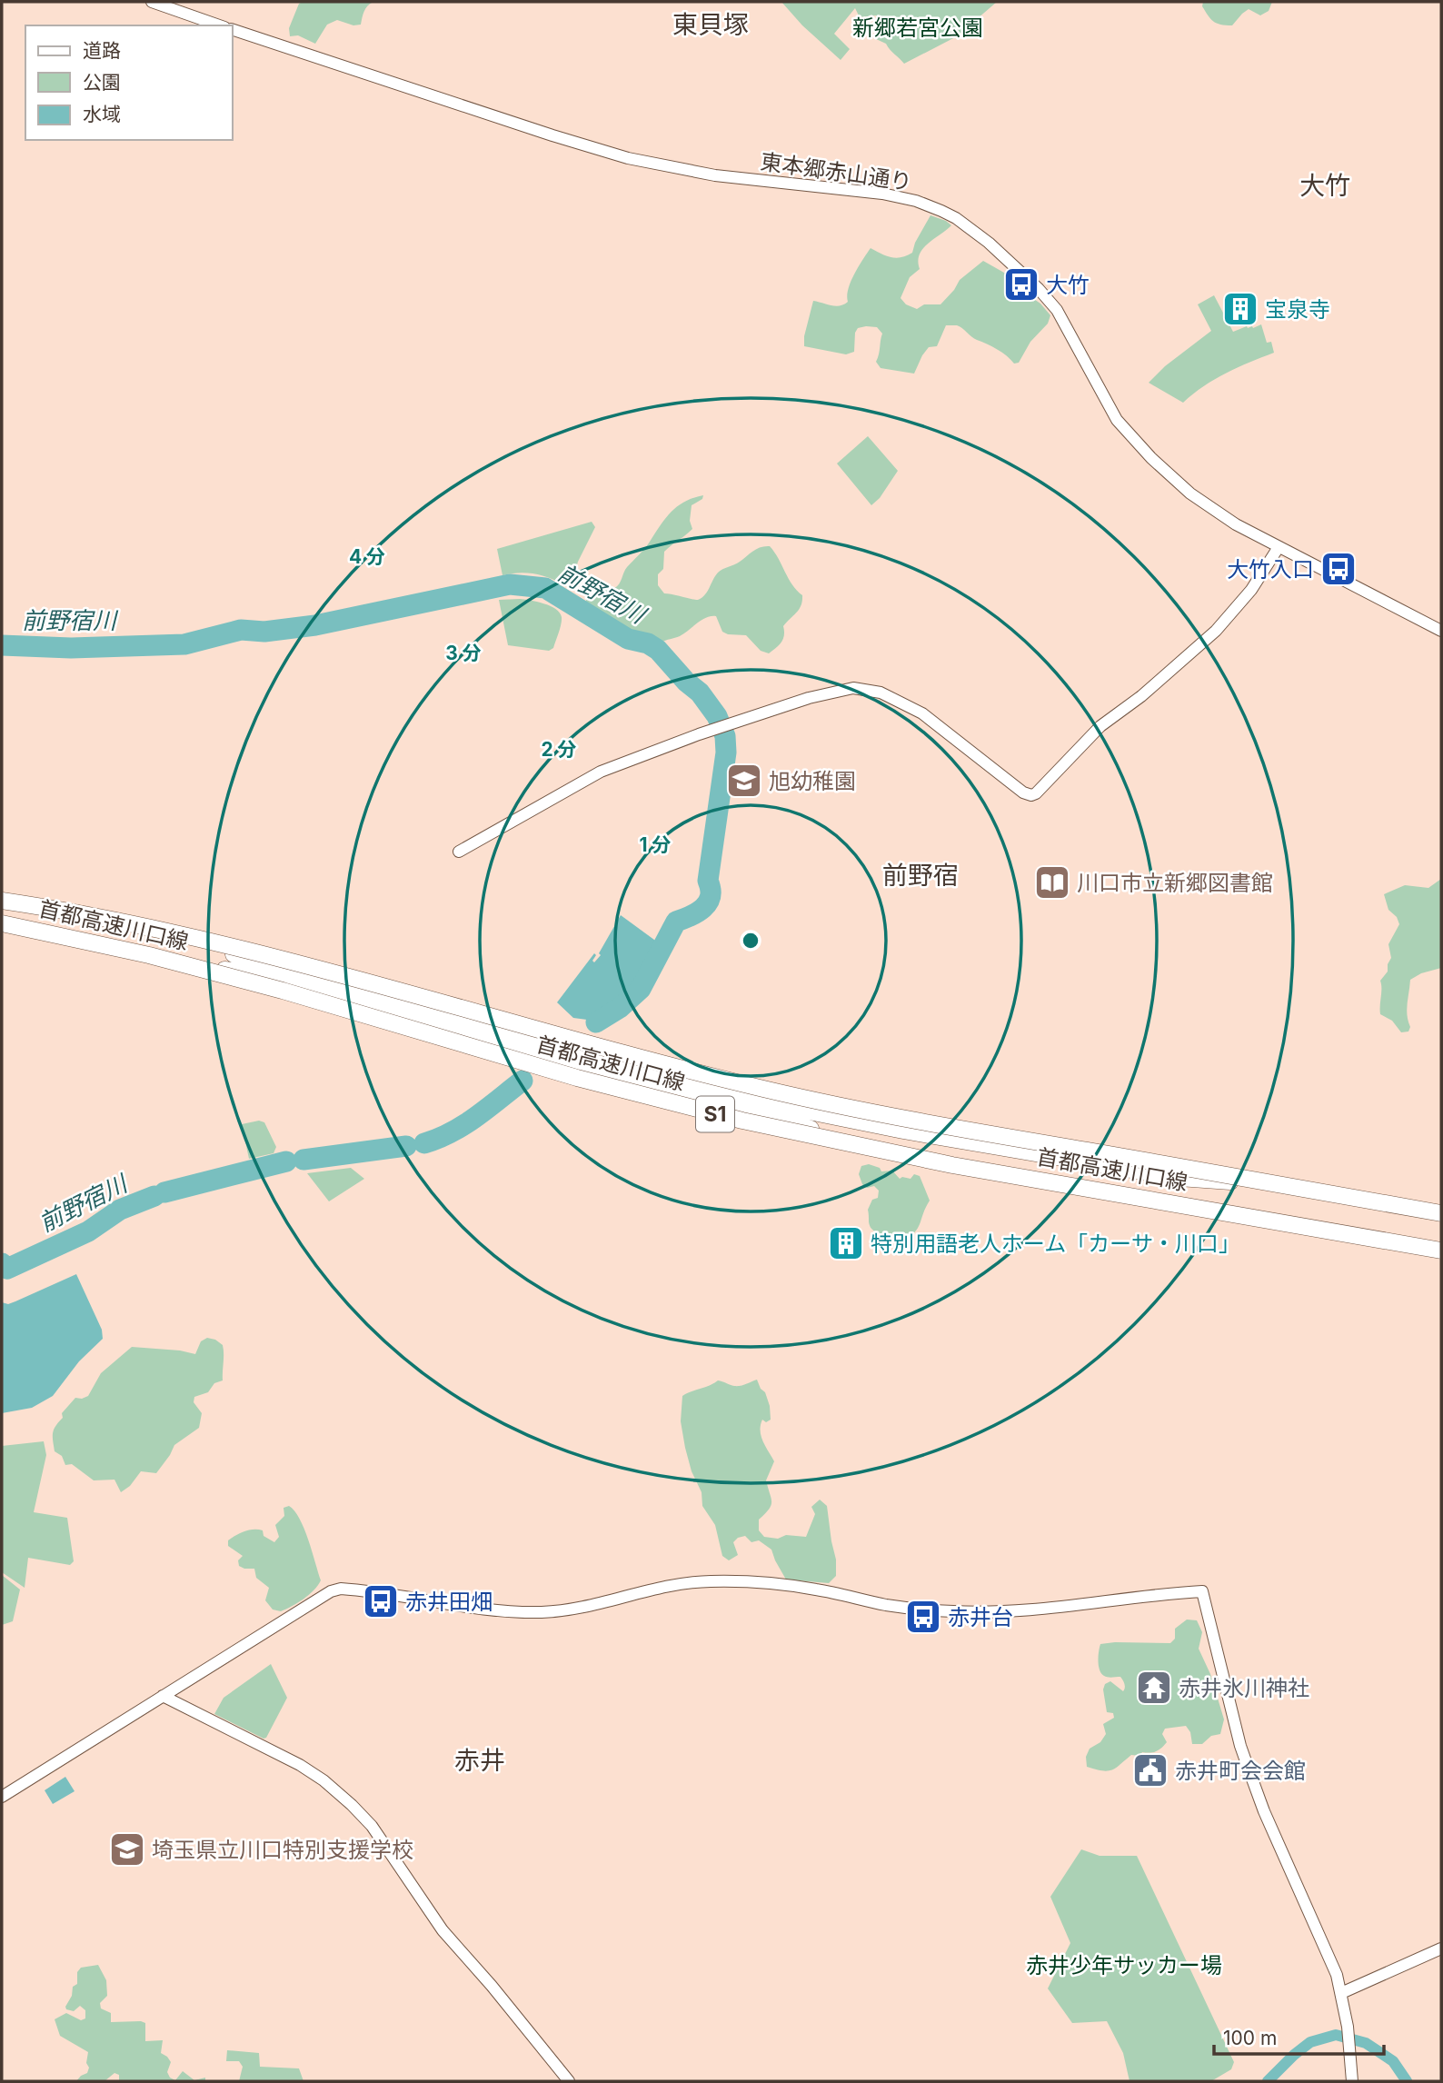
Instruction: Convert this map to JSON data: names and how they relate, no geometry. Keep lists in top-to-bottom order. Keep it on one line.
{"streets":{"highway":["首都高速川口線","S1"],"street":["東本郷赤山通り"]},"districts":["東貝塚","大竹","前野宿","赤井"],"water":["前野宿川"],"parks":["新郷若宮公園","赤井少年サッカー場"],"places":{"bus stop":["大竹","大竹入口","赤井田畑","赤井台"],"building":["宝泉寺","特別用語老人ホーム「カーサ・川口」"],"school or university":["旭幼稚園","埼玉県立川口特別支援学校"],"library":["川口市立新郷図書館"],"temple":["赤井氷川神社"],"public building":["赤井町会会館"]},"legend":["道路","公園","水域"],"scale_bar":"100 m","rings":["4 分","3 分","2 分","1 分"]}
